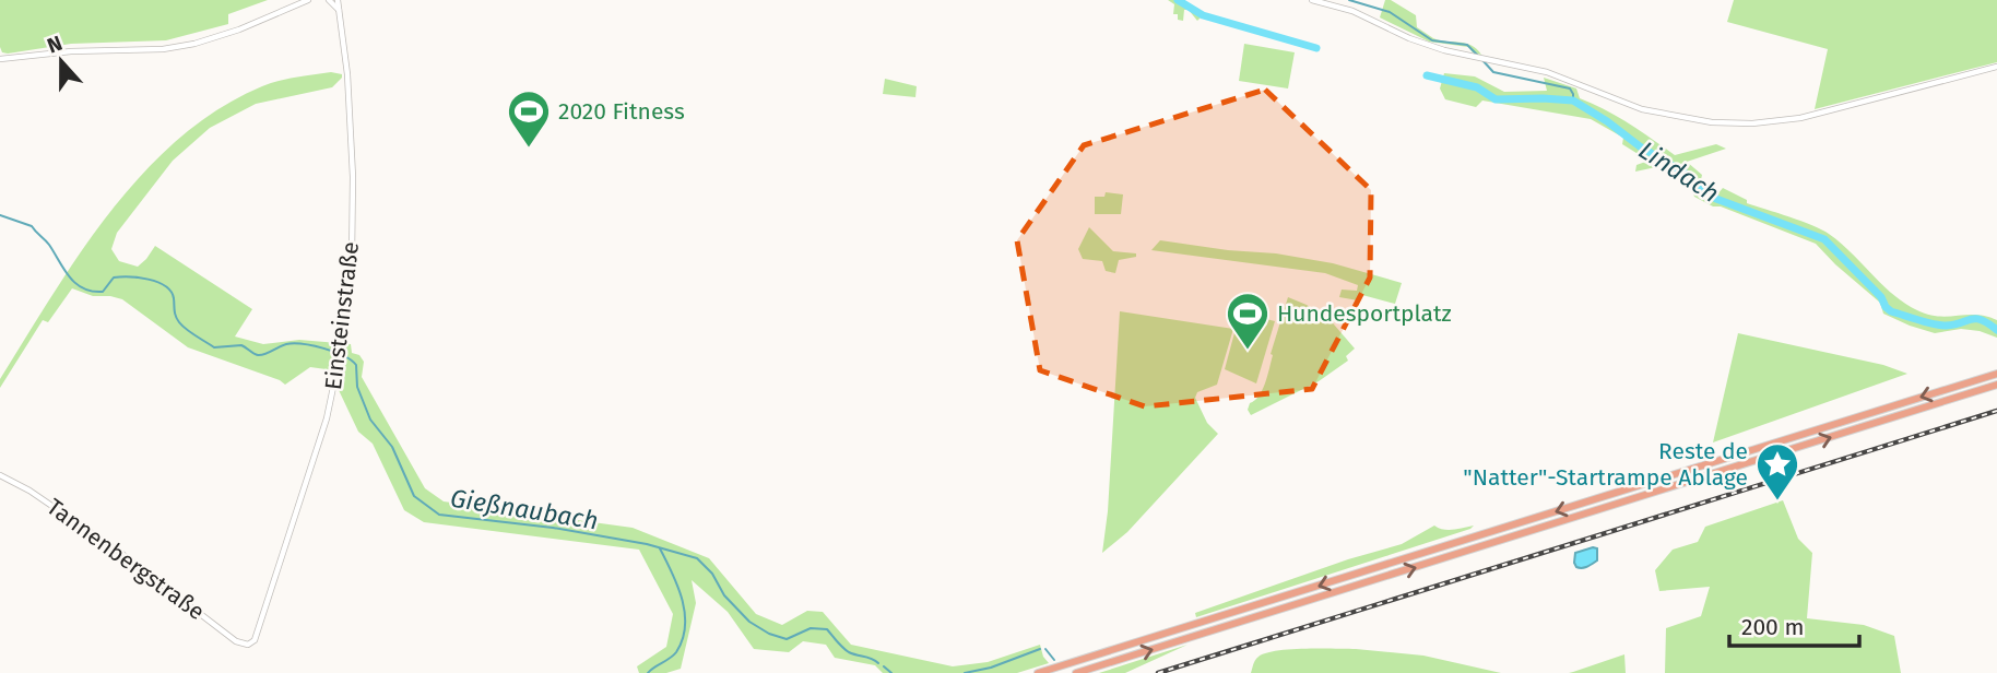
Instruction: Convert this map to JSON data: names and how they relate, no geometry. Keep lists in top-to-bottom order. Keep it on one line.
{"streets":{"main road":["Einsteinstraße","Tannenbergstraße"]},"crossings":[["Einsteinstraße","Tannenbergstraße"]],"water":["Lindach","Gießnaubach"],"places":{"sports":["2020 Fitness","Hundesportplatz"],"place":["Reste de \"Natter\"-Startrampe Ablage"]},"scale_bar":"200 m","north":"top"}
